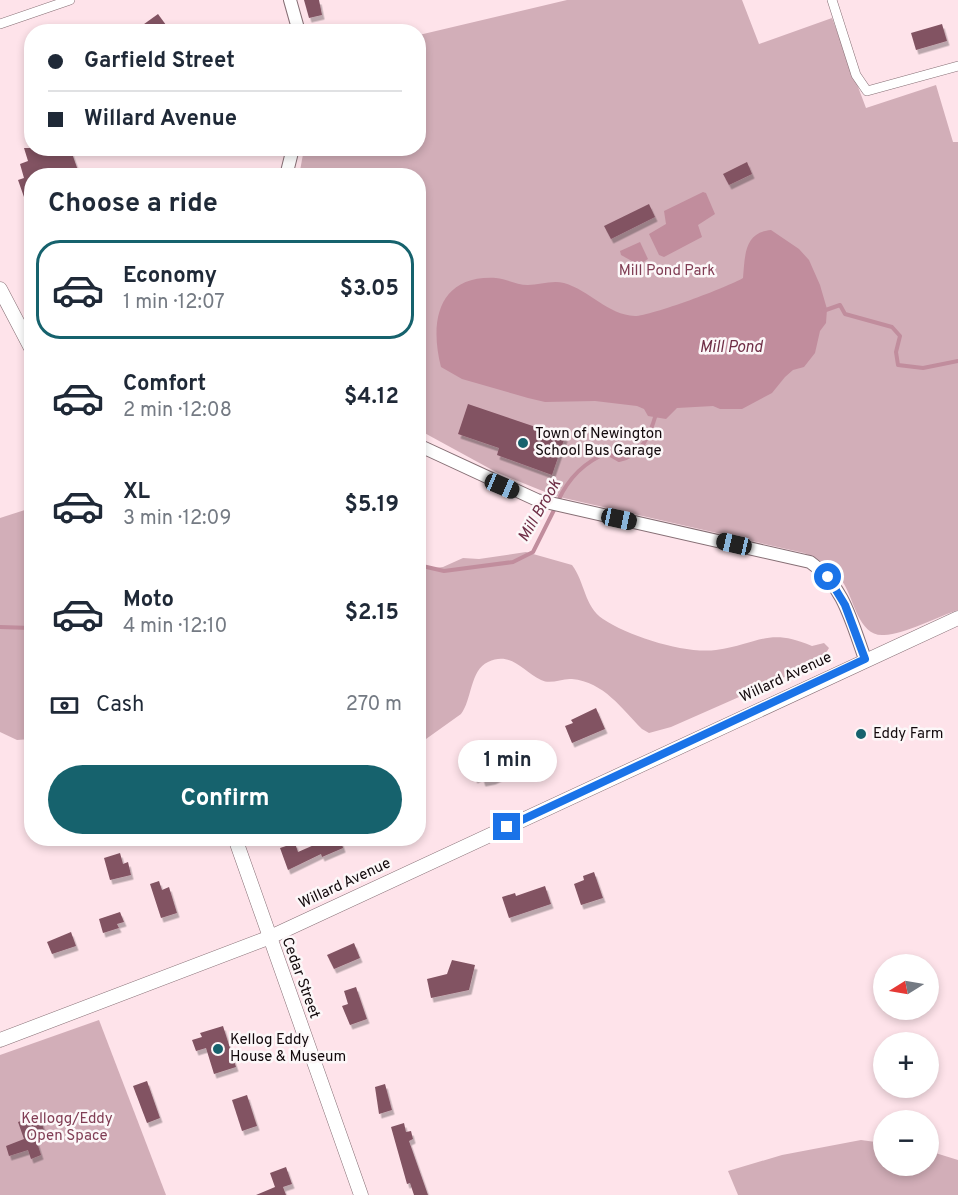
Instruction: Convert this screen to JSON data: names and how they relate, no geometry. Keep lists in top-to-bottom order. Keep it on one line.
{"streets":{"main road":["Willard Avenue","Cedar Street"]},"crossings":[["Willard Avenue","Cedar Street"]],"water":["Mill Pond","Mill Brook"],"parks":["Mill Pond Park","Kellogg/Eddy Open Space"],"places":["Town of Newington School Bus Garage","Eddy Farm","Kellog Eddy House & Museum"],"north":"left","page":{"banner":["Garfield Street","Willard Avenue"],"heading":"Choose a ride","list":[{"name":"Economy","note":"1 min · 12:07","value":"$3.05"},{"name":"Comfort","note":"2 min · 12:08","value":"$4.12"},{"name":"XL","note":"3 min · 12:09","value":"$5.19"},{"name":"Moto","note":"4 min · 12:10","value":"$2.15"}],"pay":["Cash","270 m"],"bubble":"1 min","buttons":"Confirm","map_buttons":["+","−"]}}
